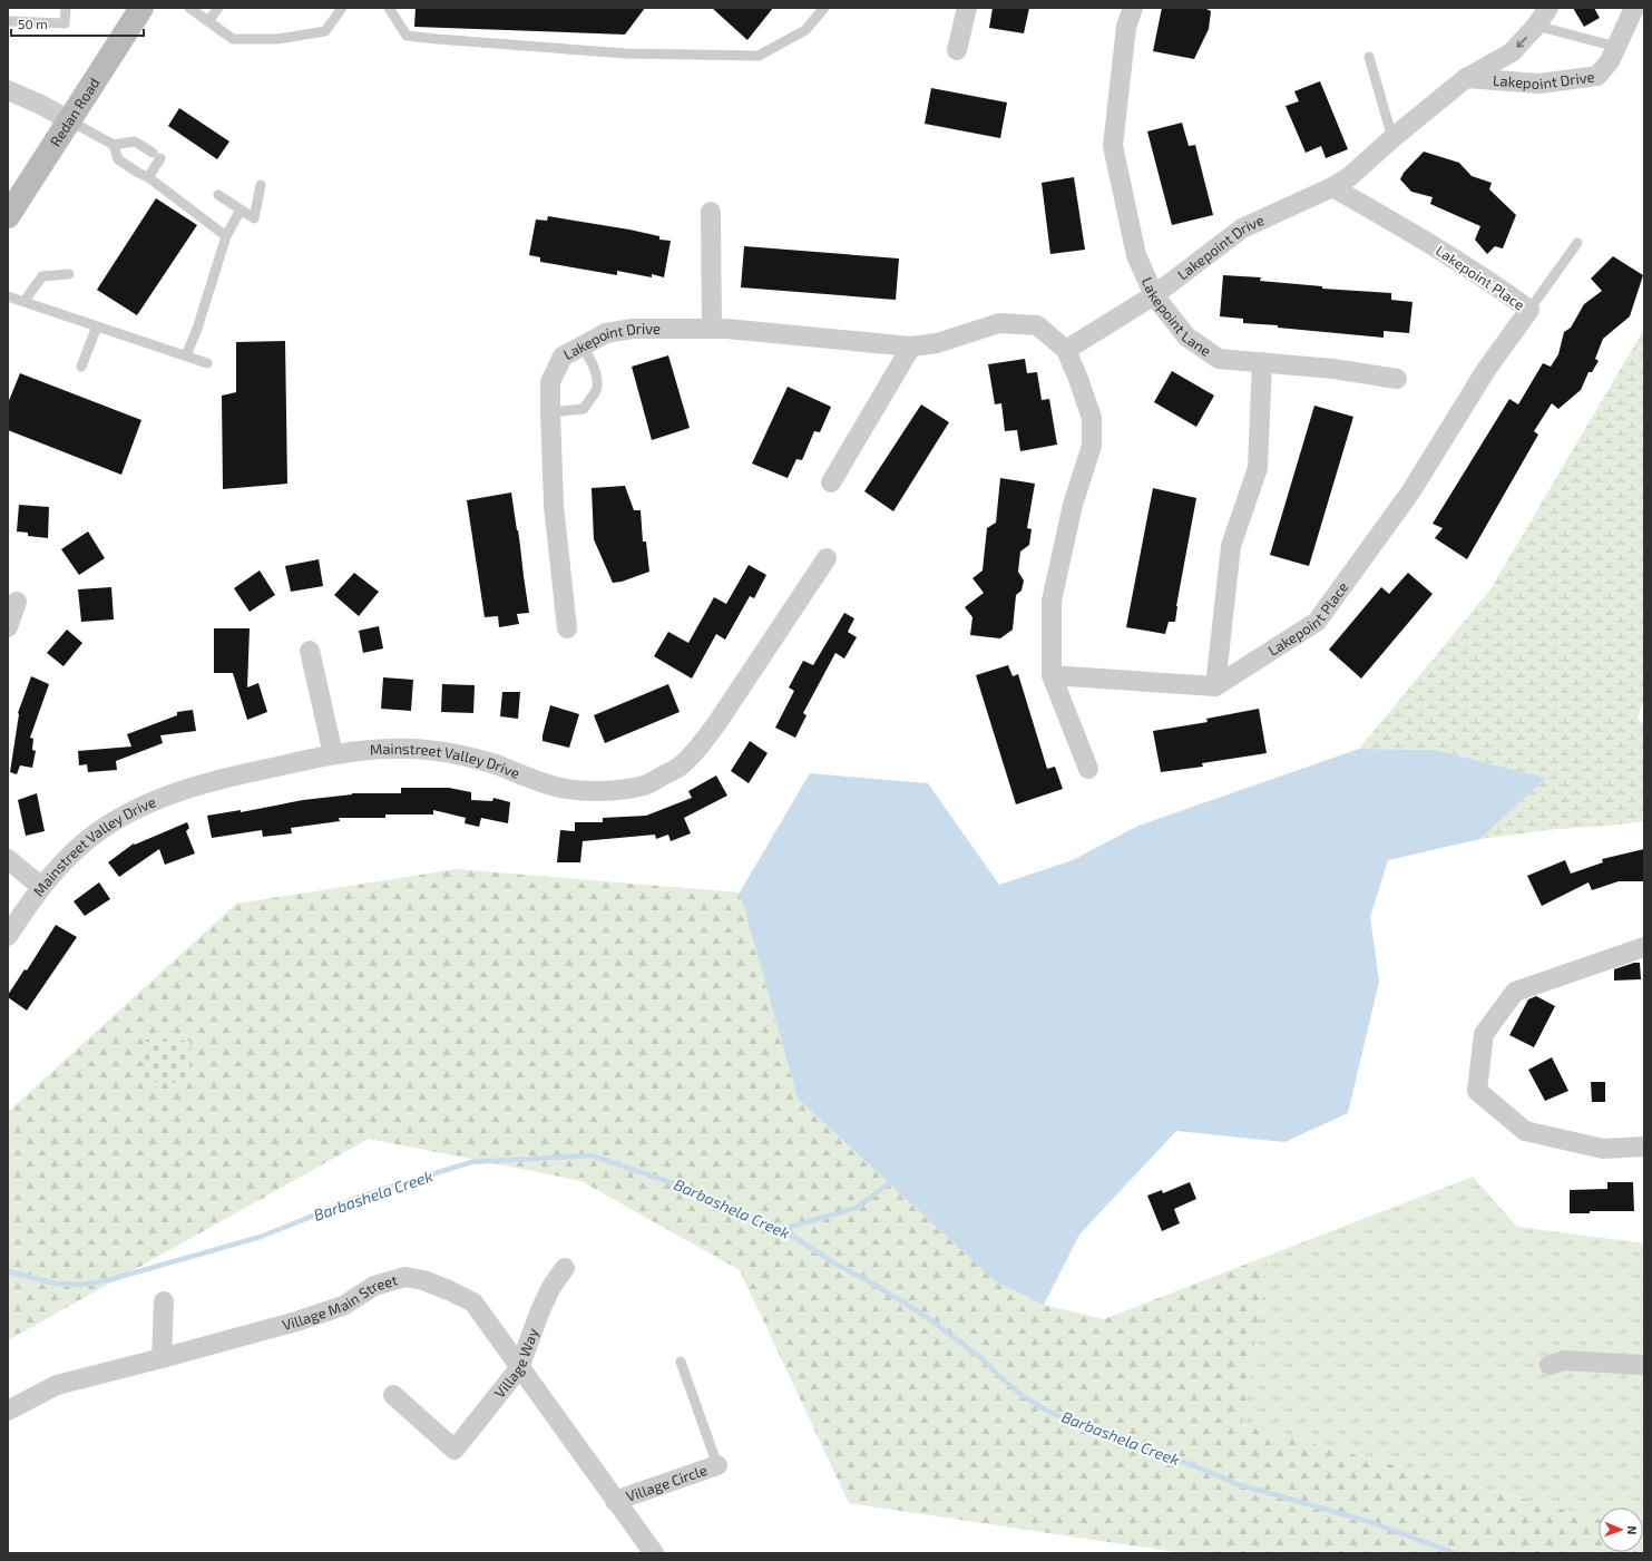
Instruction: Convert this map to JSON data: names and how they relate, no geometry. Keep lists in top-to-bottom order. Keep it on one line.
{"streets":{"main road":["Redan Road"],"street":["Lakepoint Drive","Lakepoint Place","Lakepoint Lane","Mainstreet Valley Drive","Village Main Street","Village Way","Village Circle"]},"crossings":[["Lakepoint Drive","Lakepoint Place"],["Lakepoint Drive","Lakepoint Lane"],["Village Main Street","Village Way"],["Village Main Street","Village Circle"]],"water":["Barbashela Creek"],"scale_bar":"50 m","north":"right"}
